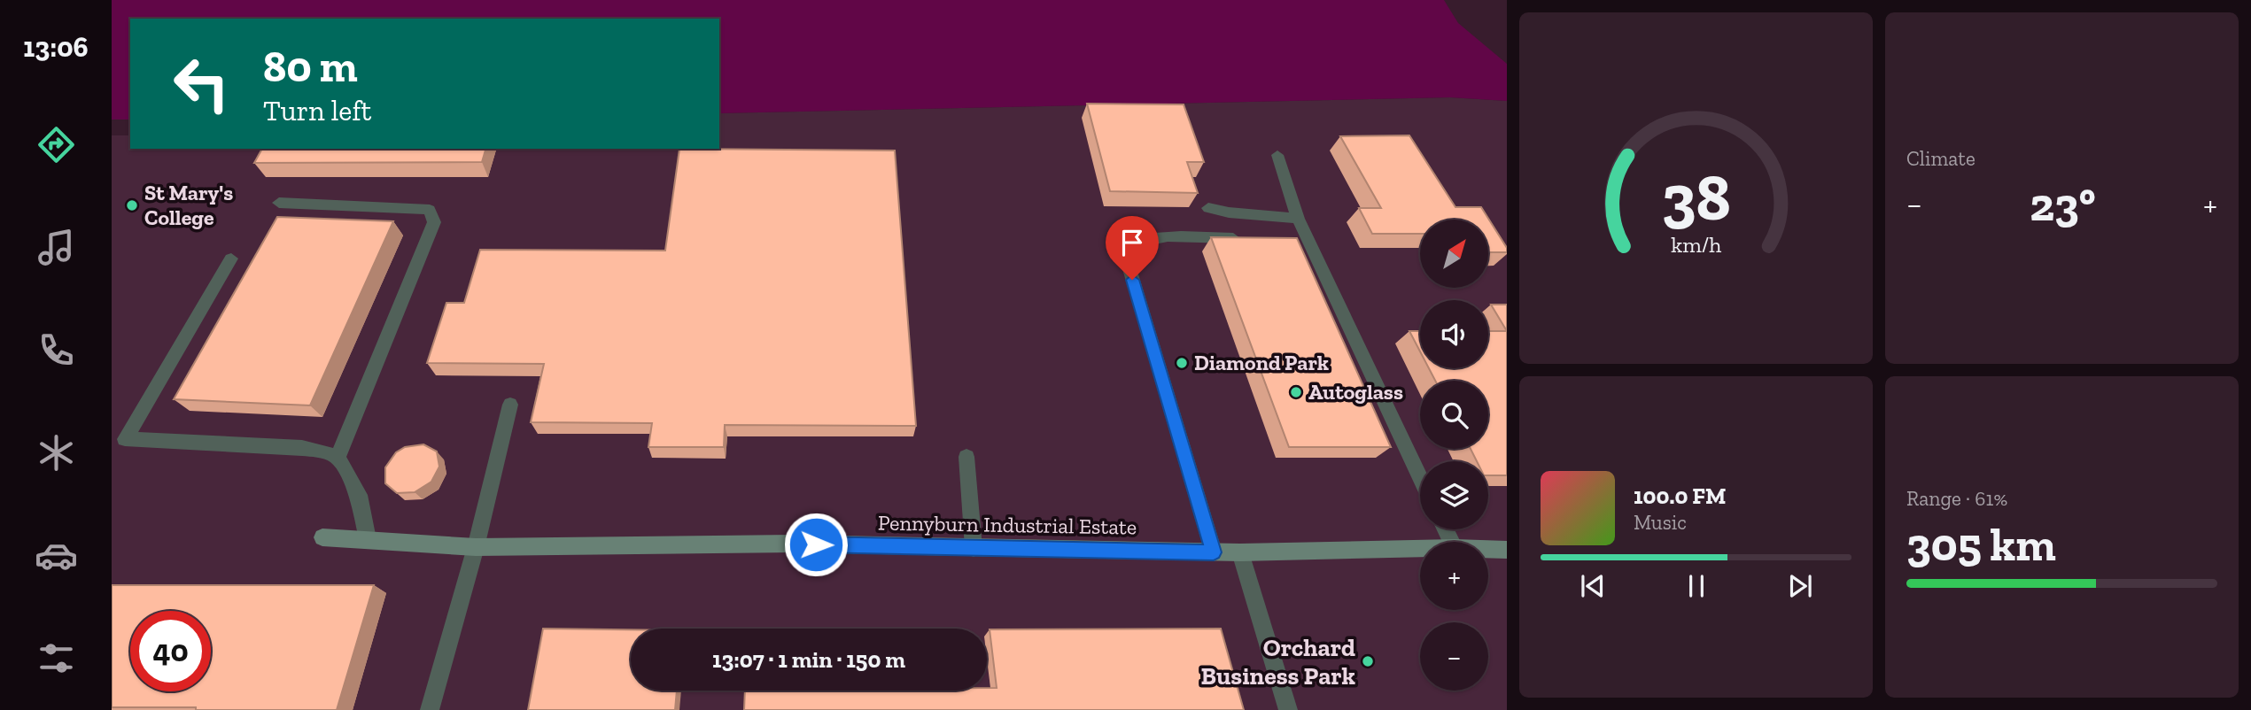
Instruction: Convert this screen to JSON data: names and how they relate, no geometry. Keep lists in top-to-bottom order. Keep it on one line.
{"streets":{"street":["Pennyburn Industrial Estate"]},"places":["St Mary's College","Diamond Park","Autoglass","Orchard Business Park"],"north":"top right","page":{"tabs":"13:06","tile":["Climate",["Range · 61%","305 km"]],"turn":["80 m","Turn left"],"heat":["−","23°","+"],"map_buttons":["+","−"],"song":["100.0 FM","Music"],"limit":"40","trip":"13:07 · 1 min · 150 m","gauge":["38","km/h"]}}
